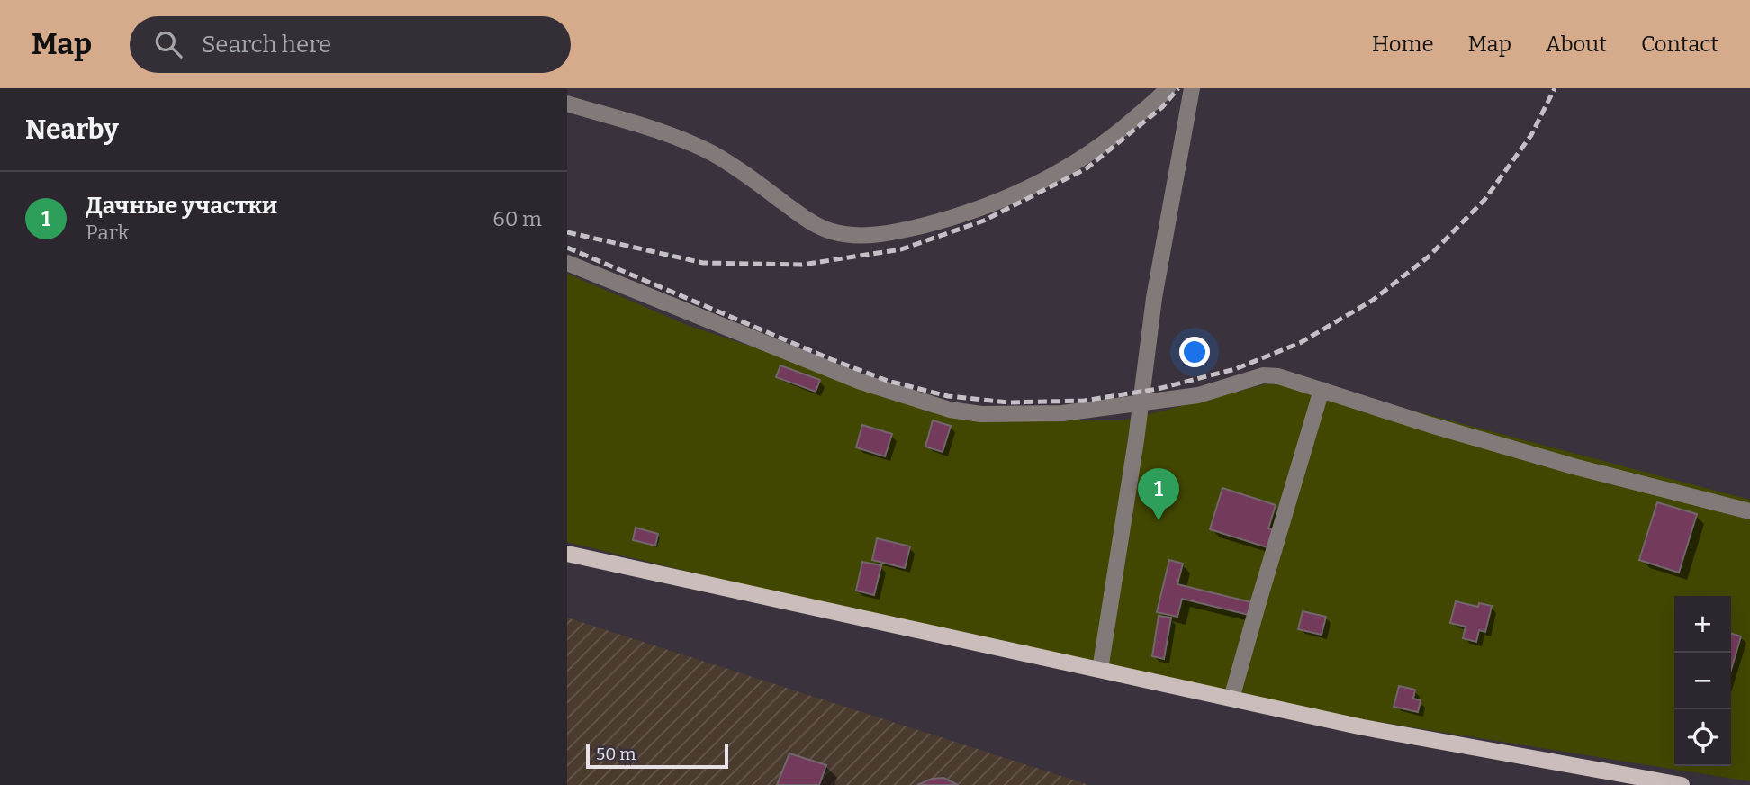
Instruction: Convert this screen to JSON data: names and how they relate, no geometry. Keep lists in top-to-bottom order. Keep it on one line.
{"scale_bar":"50 m","page":{"header":"Map","search":"Search here","nav":["Home","Map","About","Contact"],"heading":"Nearby","list":[{"mark":"1","name":"Дачные участки","note":"Park","value":"60 m"}],"pins":"1","map_buttons":["+","−"],"scale":"50 m"}}
